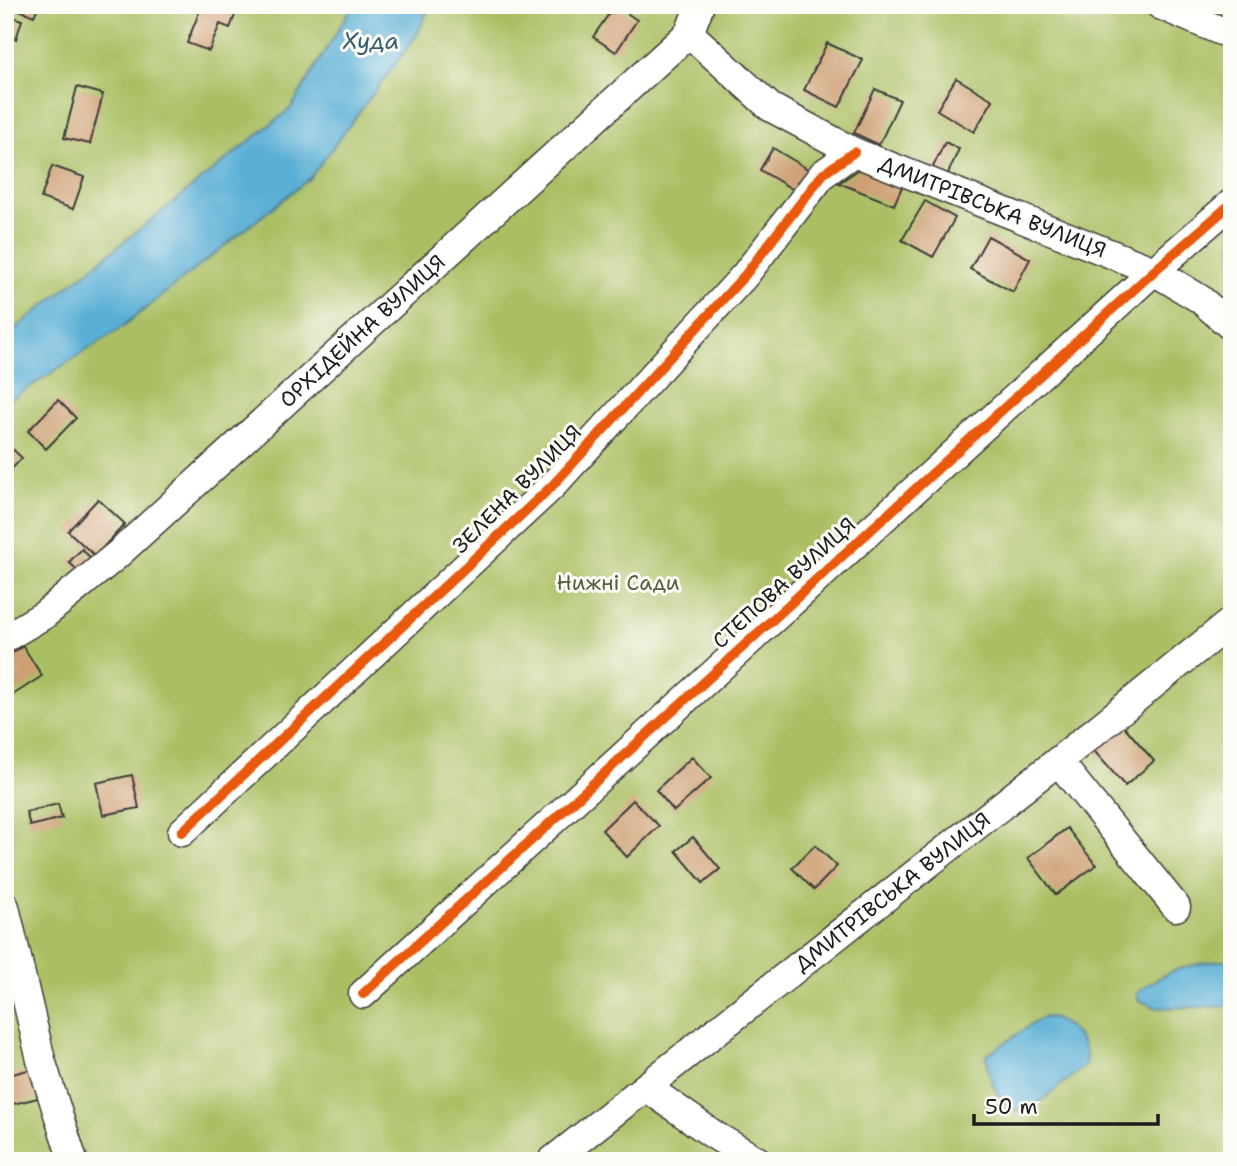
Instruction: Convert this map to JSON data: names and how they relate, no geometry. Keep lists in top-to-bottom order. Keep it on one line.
{"streets":{"street":["ДМИТРІВСЬКА ВУЛИЦЯ","ОРХІДЕЙНА ВУЛИЦЯ","ЗЕЛЕНА ВУЛИЦЯ","СТЕПОВА ВУЛИЦЯ"]},"crossings":[["ДМИТРІВСЬКА ВУЛИЦЯ","ОРХІДЕЙНА ВУЛИЦЯ"],["ДМИТРІВСЬКА ВУЛИЦЯ","ЗЕЛЕНА ВУЛИЦЯ"],["ДМИТРІВСЬКА ВУЛИЦЯ","СТЕПОВА ВУЛИЦЯ"]],"water":["Худа"],"parks":["Нижні Сади"],"scale_bar":"50 m"}
